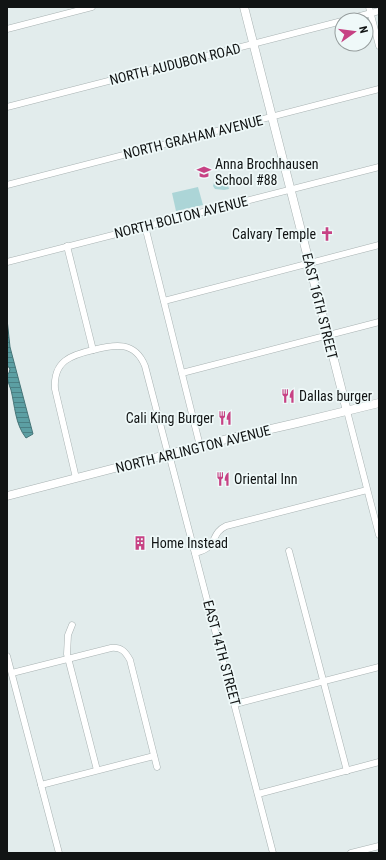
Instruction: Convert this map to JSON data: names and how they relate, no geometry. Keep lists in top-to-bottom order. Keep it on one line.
{"streets":{"main road":["EAST 16TH STREET","NORTH ARLINGTON AVENUE"],"street":["NORTH AUDUBON ROAD","NORTH GRAHAM AVENUE","NORTH BOLTON AVENUE","EAST 14TH STREET"]},"crossings":[["NORTH AUDUBON ROAD","EAST 16TH STREET"],["NORTH GRAHAM AVENUE","EAST 16TH STREET"],["NORTH BOLTON AVENUE","EAST 16TH STREET"],["EAST 16TH STREET","NORTH ARLINGTON AVENUE"],["NORTH ARLINGTON AVENUE","EAST 14TH STREET"]],"places":{"school or university":["Anna Brochhausen School #88"],"church":["Calvary Temple"],"restaurant":["Dallas burger","Cali King Burger","Oriental Inn"],"building":["Home Instead"]},"north":"right"}
